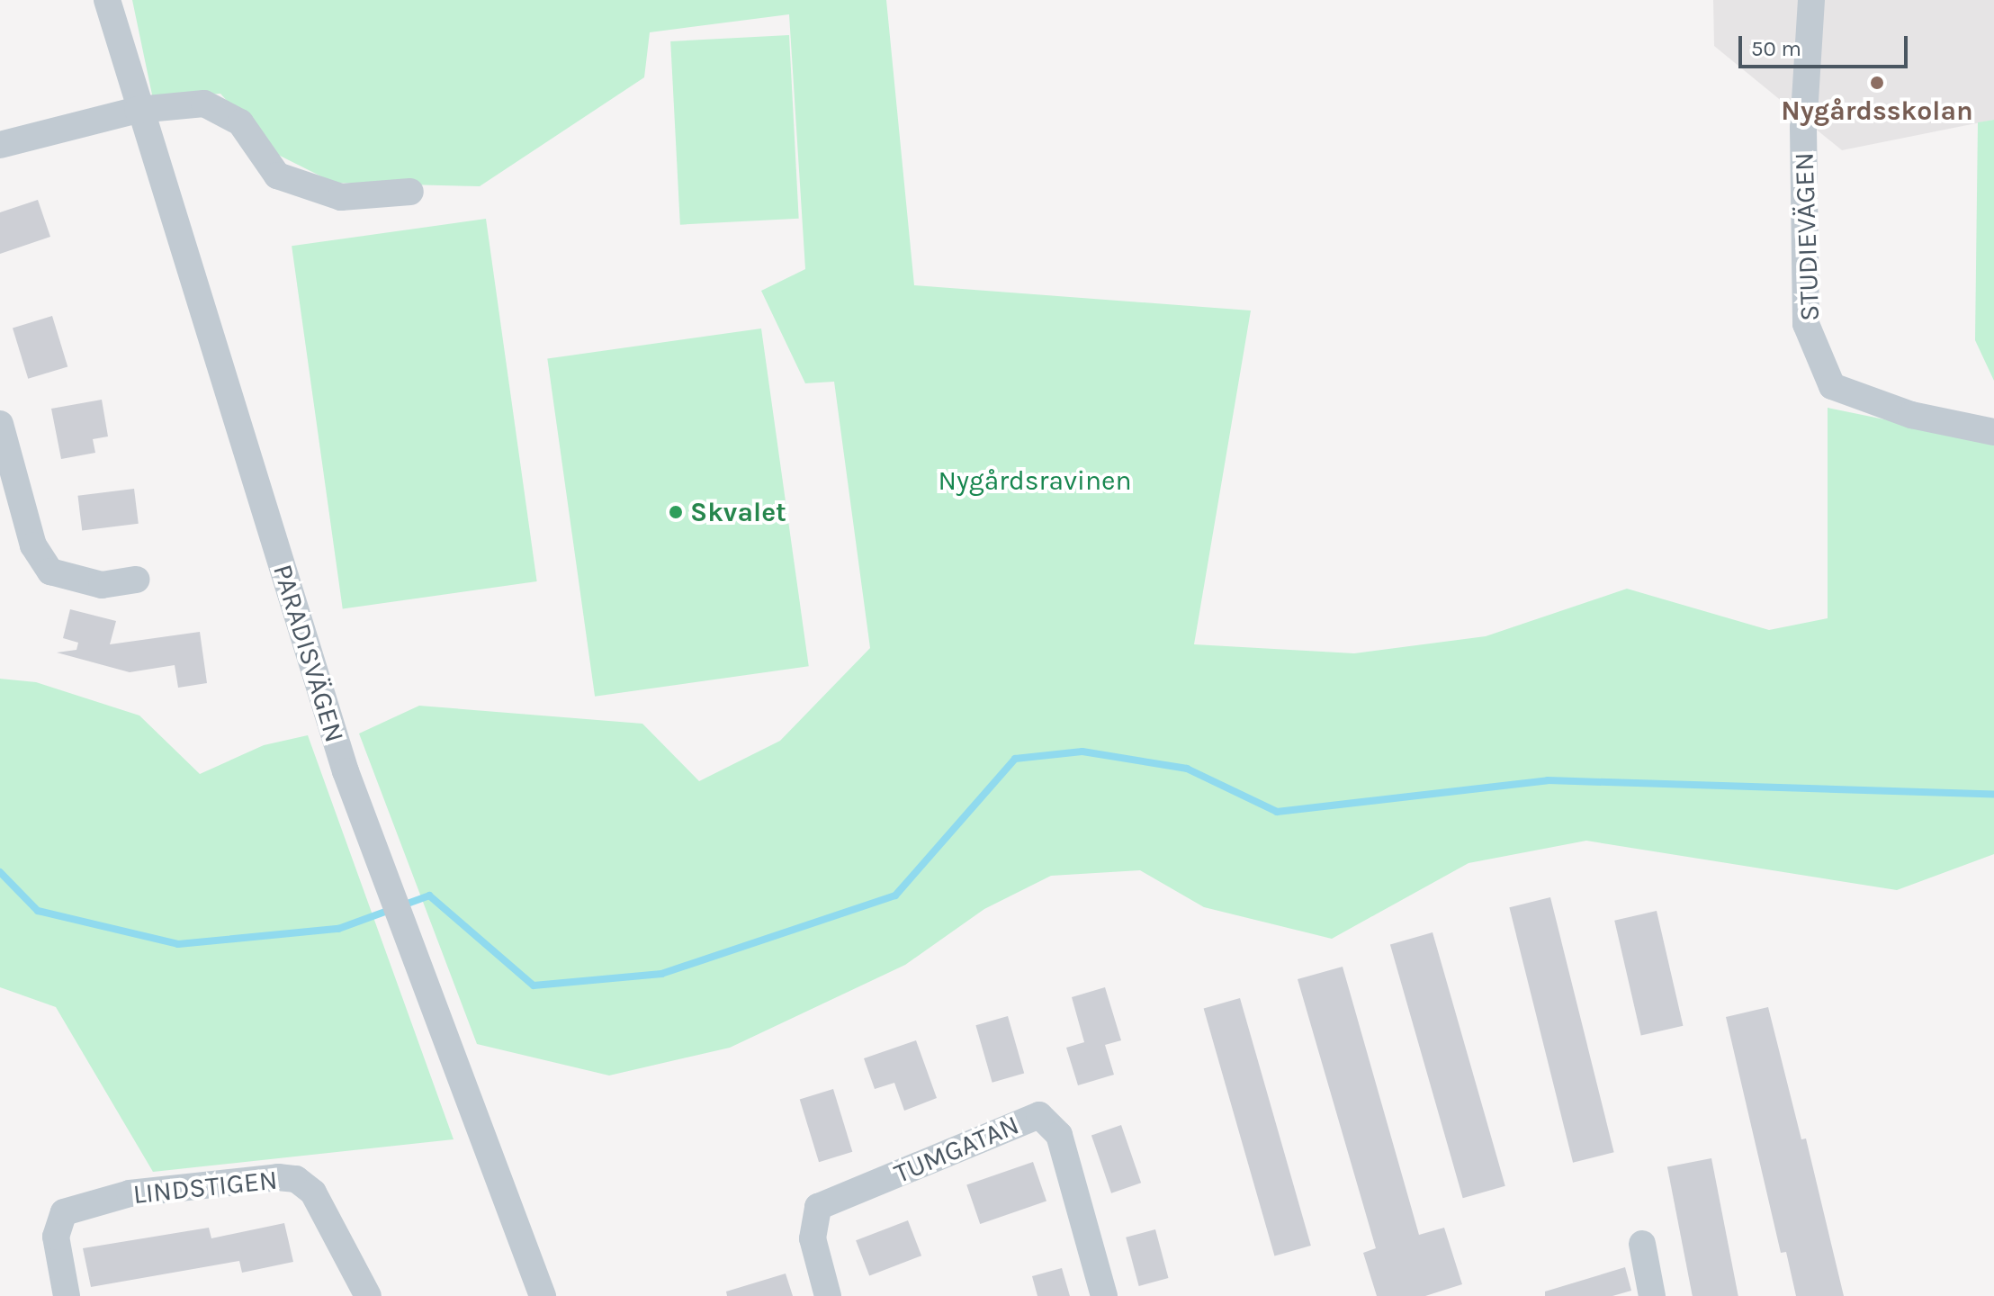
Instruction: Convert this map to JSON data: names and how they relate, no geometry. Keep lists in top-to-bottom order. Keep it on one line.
{"streets":{"street":["STUDIEVÄGEN","PARADISVÄGEN","TUMGATAN","LINDSTIGEN"]},"parks":["Nygårdsravinen"],"places":["Nygårdsskolan","Skvalet"],"scale_bar":"50 m"}
